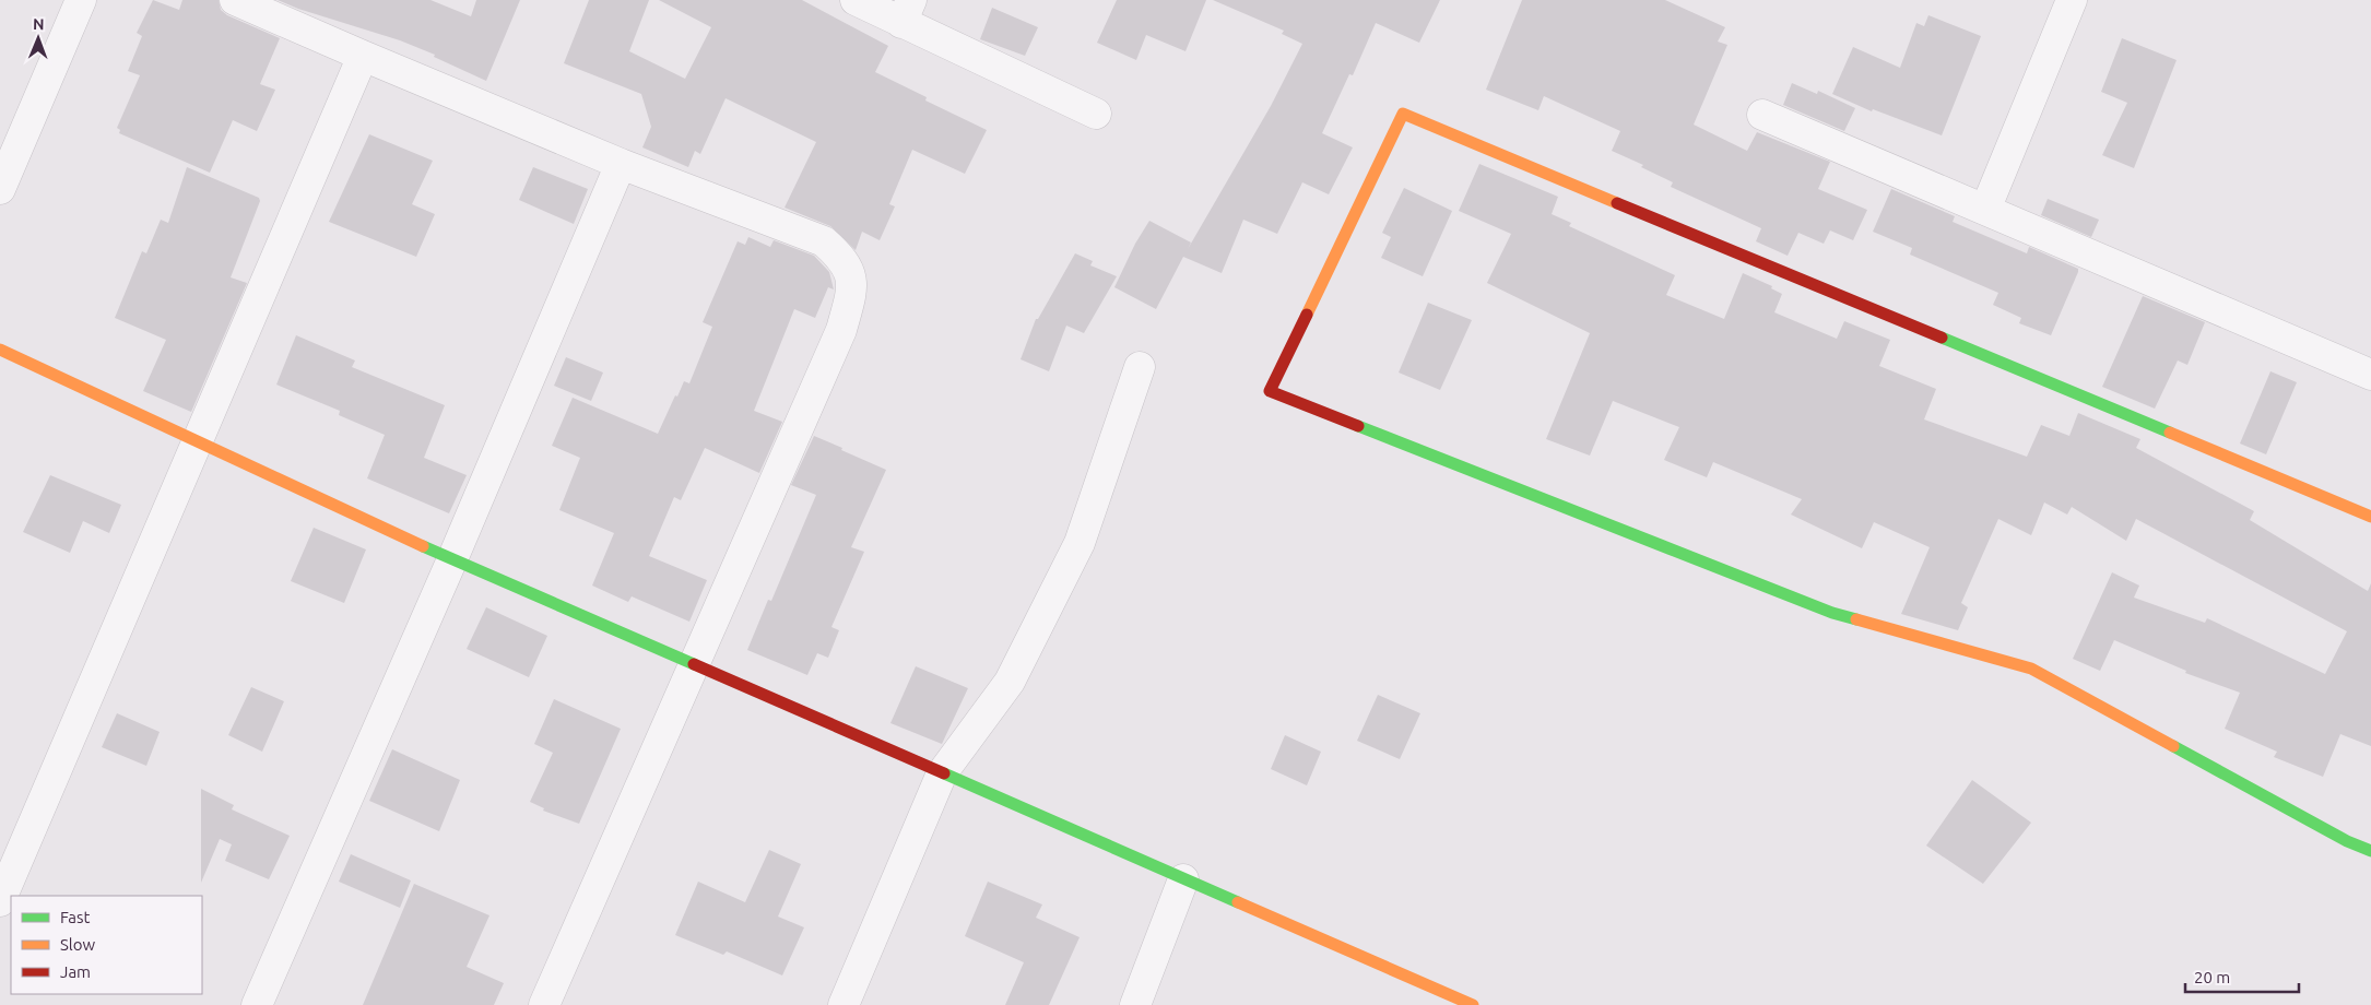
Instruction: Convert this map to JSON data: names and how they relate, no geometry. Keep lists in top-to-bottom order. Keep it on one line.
{"legend":["Fast","Slow","Jam"],"scale_bar":"20 m","north":"top"}
